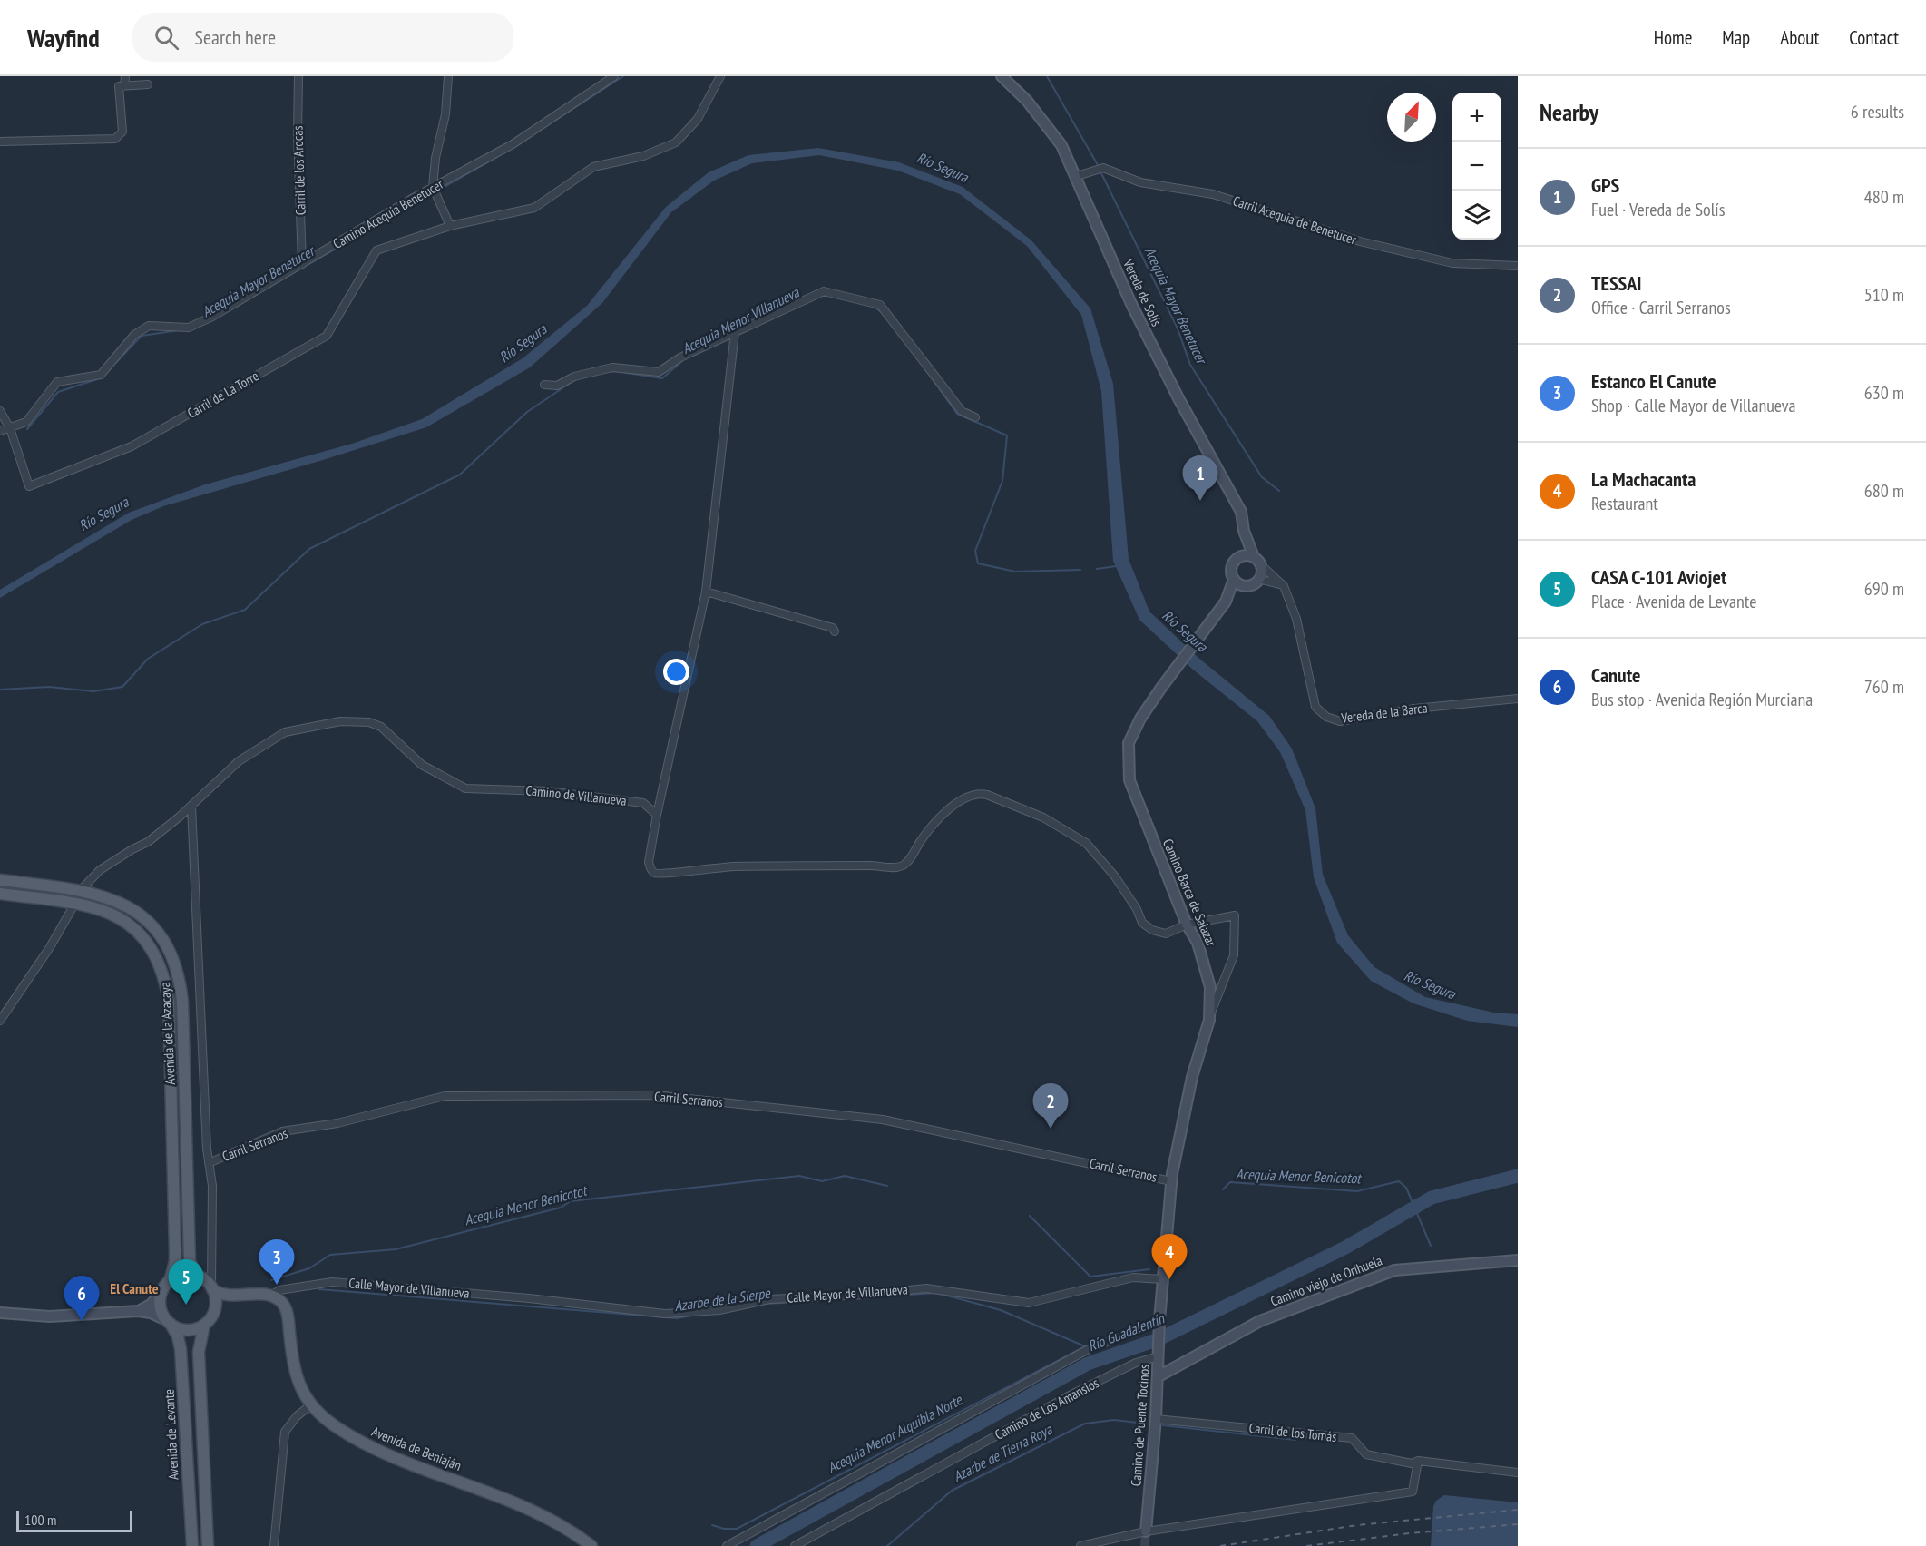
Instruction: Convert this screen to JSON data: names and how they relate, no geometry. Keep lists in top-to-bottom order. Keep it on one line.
{"streets":{"main road":["Avenida de la Azacaya","Avenida de Levante","Avenida de Beniaján"],"street":["Carril de los Arocas","Camino Acequia Benetucer","Carril Acequia de Benetucer","Vereda de Solís","Carril de La Torre","Vereda de la Barca","Camino de Villanueva","Camino Barca de Salazar","Carril Serranos","Camino viejo de Orihuela","Calle Mayor de Villanueva","Camino de Los Amansios","Camino de Puente Tocinos","Carril de los Tomás"]},"crossings":[["Carril de los Arocas","Camino Acequia Benetucer"],["Camino Acequia Benetucer","Carril de La Torre"],["Carril Acequia de Benetucer","Vereda de Solís"],["Vereda de Solís","Camino Barca de Salazar"],["Camino de Villanueva","Avenida de la Azacaya"],["Camino Barca de Salazar","Carril Serranos"],["Camino Barca de Salazar","Calle Mayor de Villanueva"],["Camino Barca de Salazar","Camino de Puente Tocinos"],["Avenida de la Azacaya","Avenida de Levante"],["Camino viejo de Orihuela","Camino de Puente Tocinos"],["Calle Mayor de Villanueva","Avenida de Beniaján"],["Camino de Los Amansios","Camino de Puente Tocinos"],["Camino de Puente Tocinos","Carril de los Tomás"]],"districts":["El Canute"],"water":["Río Segura","Acequia Mayor Benetucer","Acequia Menor Villanueva","Acequia Menor Benicotot","Azarbe de la Sierpe","Río Guadalentín","Acequia Menor Alquibla Norte","Azarbe de Tierra Roya"],"scale_bar":"100 m","north":"top right","page":{"header":"Wayfind","search":"Search here","nav":["Home","Map","About","Contact"],"heading":["Nearby","6 results"],"map_buttons":["+","−"],"list":[{"mark":"1","name":"GPS","note":"Fuel · Vereda de Solís","value":"480 m"},{"mark":"2","name":"TESSAI","note":"Office · Carril Serranos","value":"510 m"},{"mark":"3","name":"Estanco El Canute","note":"Shop · Calle Mayor de Villanueva","value":"630 m"},{"mark":"4","name":"La Machacanta","note":"Restaurant","value":"680 m"},{"mark":"5","name":"CASA C-101 Aviojet","note":"Place · Avenida de Levante","value":"690 m"},{"mark":"6","name":"Canute","note":"Bus stop · Avenida Región Murciana","value":"760 m"}],"pins":["1","2","4","3","5","6"],"scale":"100 m"}}
